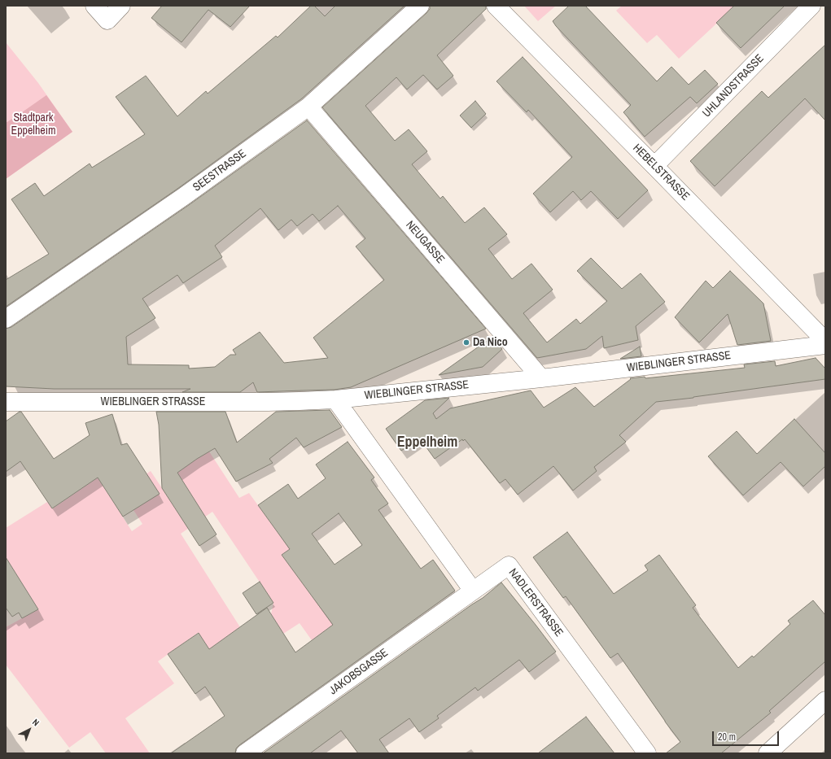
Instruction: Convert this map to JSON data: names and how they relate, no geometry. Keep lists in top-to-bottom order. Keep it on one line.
{"streets":{"street":["UHLANDSTRASSE","SEESTRASSE","HEBELSTRASSE","NEUGASSE","WIEBLINGER STRASSE","NADLERSTRASSE","JAKOBSGASSE"]},"crossings":[["UHLANDSTRASSE","HEBELSTRASSE"],["SEESTRASSE","NEUGASSE"],["NEUGASSE","WIEBLINGER STRASSE"],["NADLERSTRASSE","JAKOBSGASSE"]],"districts":["Eppelheim"],"parks":["Stadtpark Eppelheim"],"places":["Da Nico"],"scale_bar":"20 m","north":"top right"}
